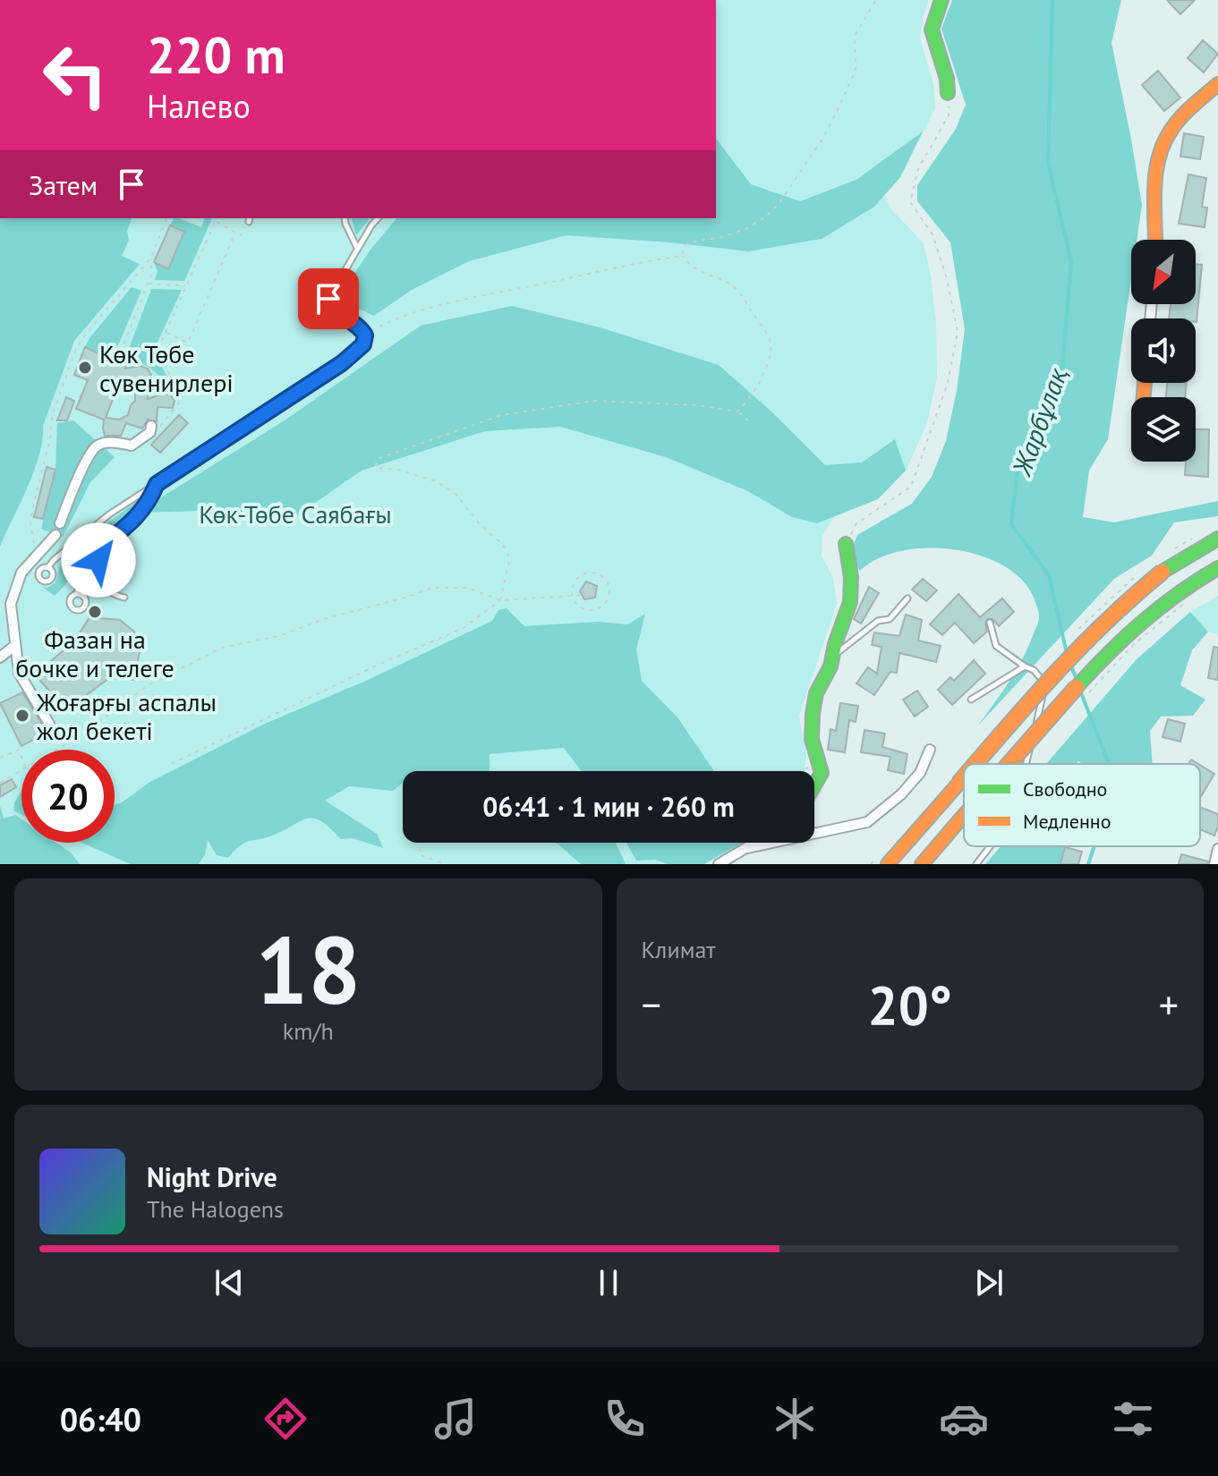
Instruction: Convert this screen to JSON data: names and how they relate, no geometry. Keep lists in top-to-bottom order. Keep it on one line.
{"water":["Жарбұлақ"],"parks":["Көк-Төбе Саябағы"],"places":["Көк Төбе сувенирлері","Фазан на бочке и телеге","Жоғарғы аспалы жол бекеті"],"legend":["Свободно","Медленно"],"north":"bottom left","page":{"turn":["220 m","Налево"],"then":"Затем","limit":"20","trip":"06:41 · 1 мин · 260 m","tile":[["18","km/h"],"Климат"],"heat":["−","20°","+"],"song":["Night Drive","The Halogens"],"tabs":"06:40"}}
